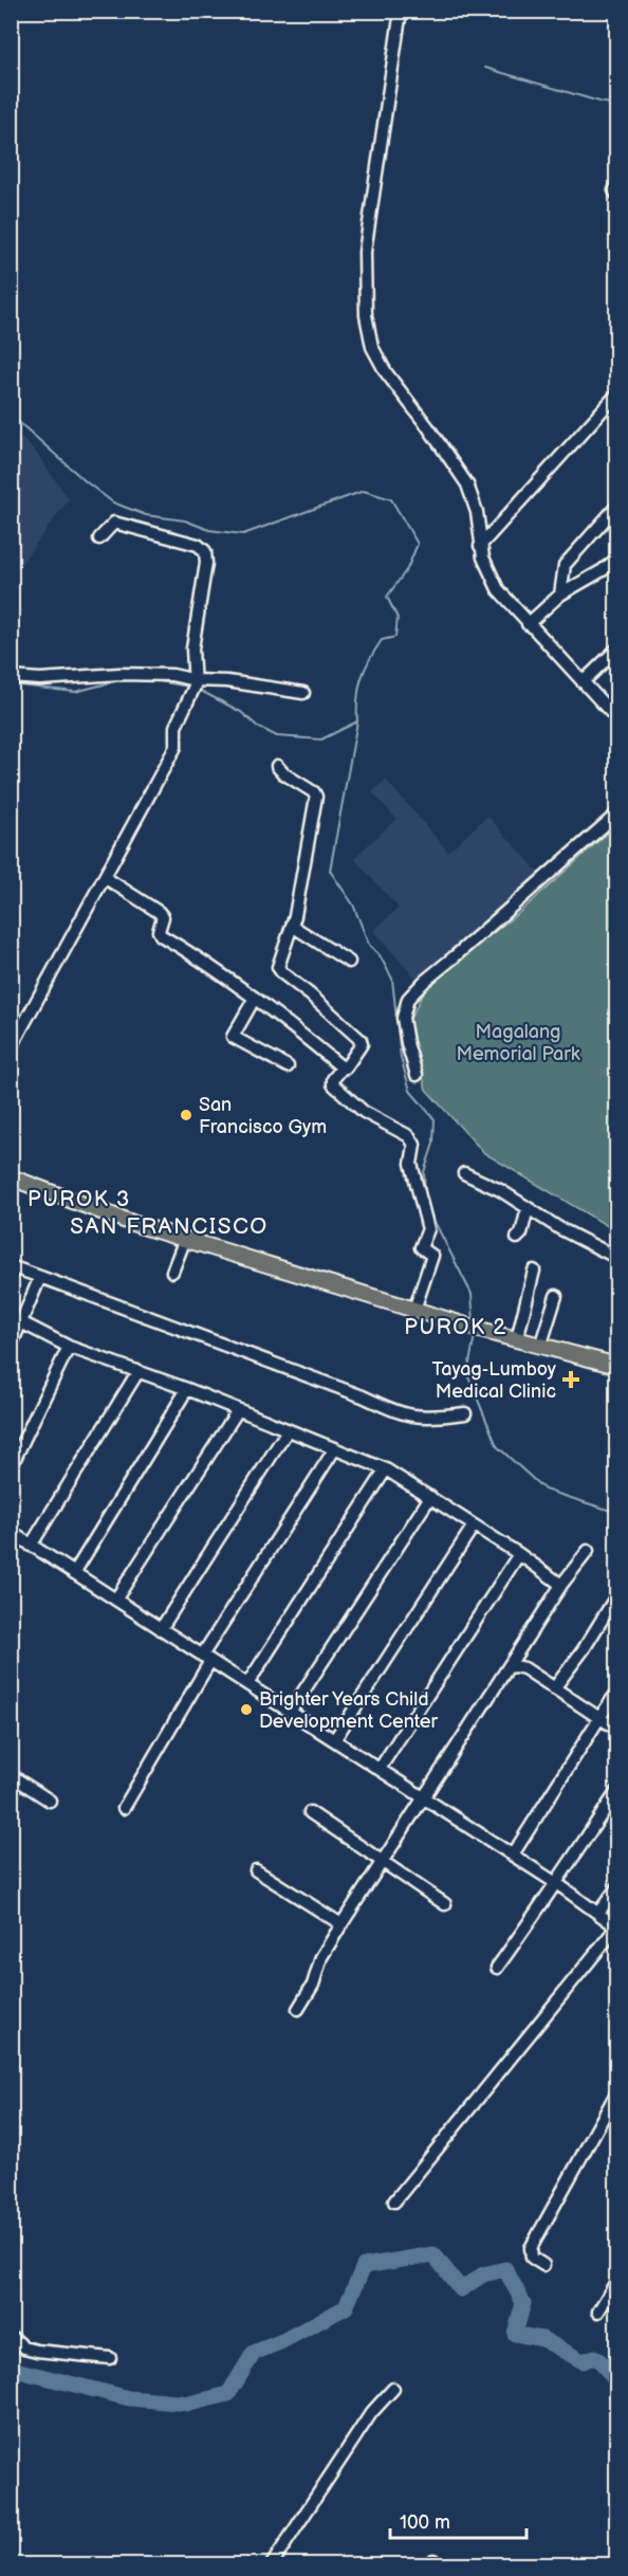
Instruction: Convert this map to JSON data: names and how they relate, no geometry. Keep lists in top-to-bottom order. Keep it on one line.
{"districts":["PUROK 3","SAN FRANCISCO","PUROK 2"],"parks":["Magalang Memorial Park"],"places":{"other":["San Francisco Gym","Brighter Years Child Development Center"],"health":["Tayag-Lumboy Medical Clinic"]},"scale_bar":"100 m"}
